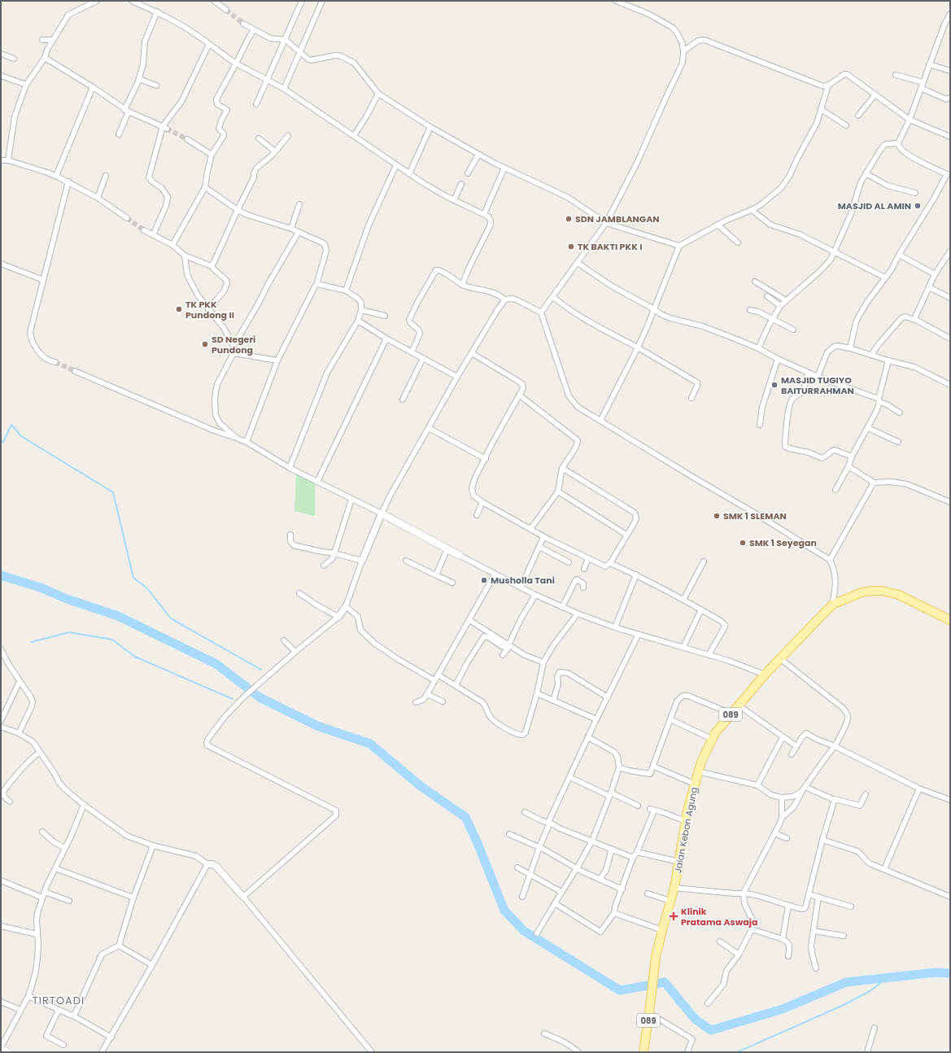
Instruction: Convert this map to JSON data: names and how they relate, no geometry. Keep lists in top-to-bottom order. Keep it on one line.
{"streets":{"main road":["089","Jalan Kebon Agung"]},"districts":["TIRTOADI"],"places":{"other":["MASJID AL AMIN","SDN JAMBLANGAN","TK BAKTI PKK I","TK PKK Pundong II","SD Negeri Pundong","MASJID TUGIYO BAITURRAHMAN","SMK 1 SLEMAN","SMK 1 Seyegan","Musholla Tani"],"health":["Klinik Pratama Aswaja"]}}
